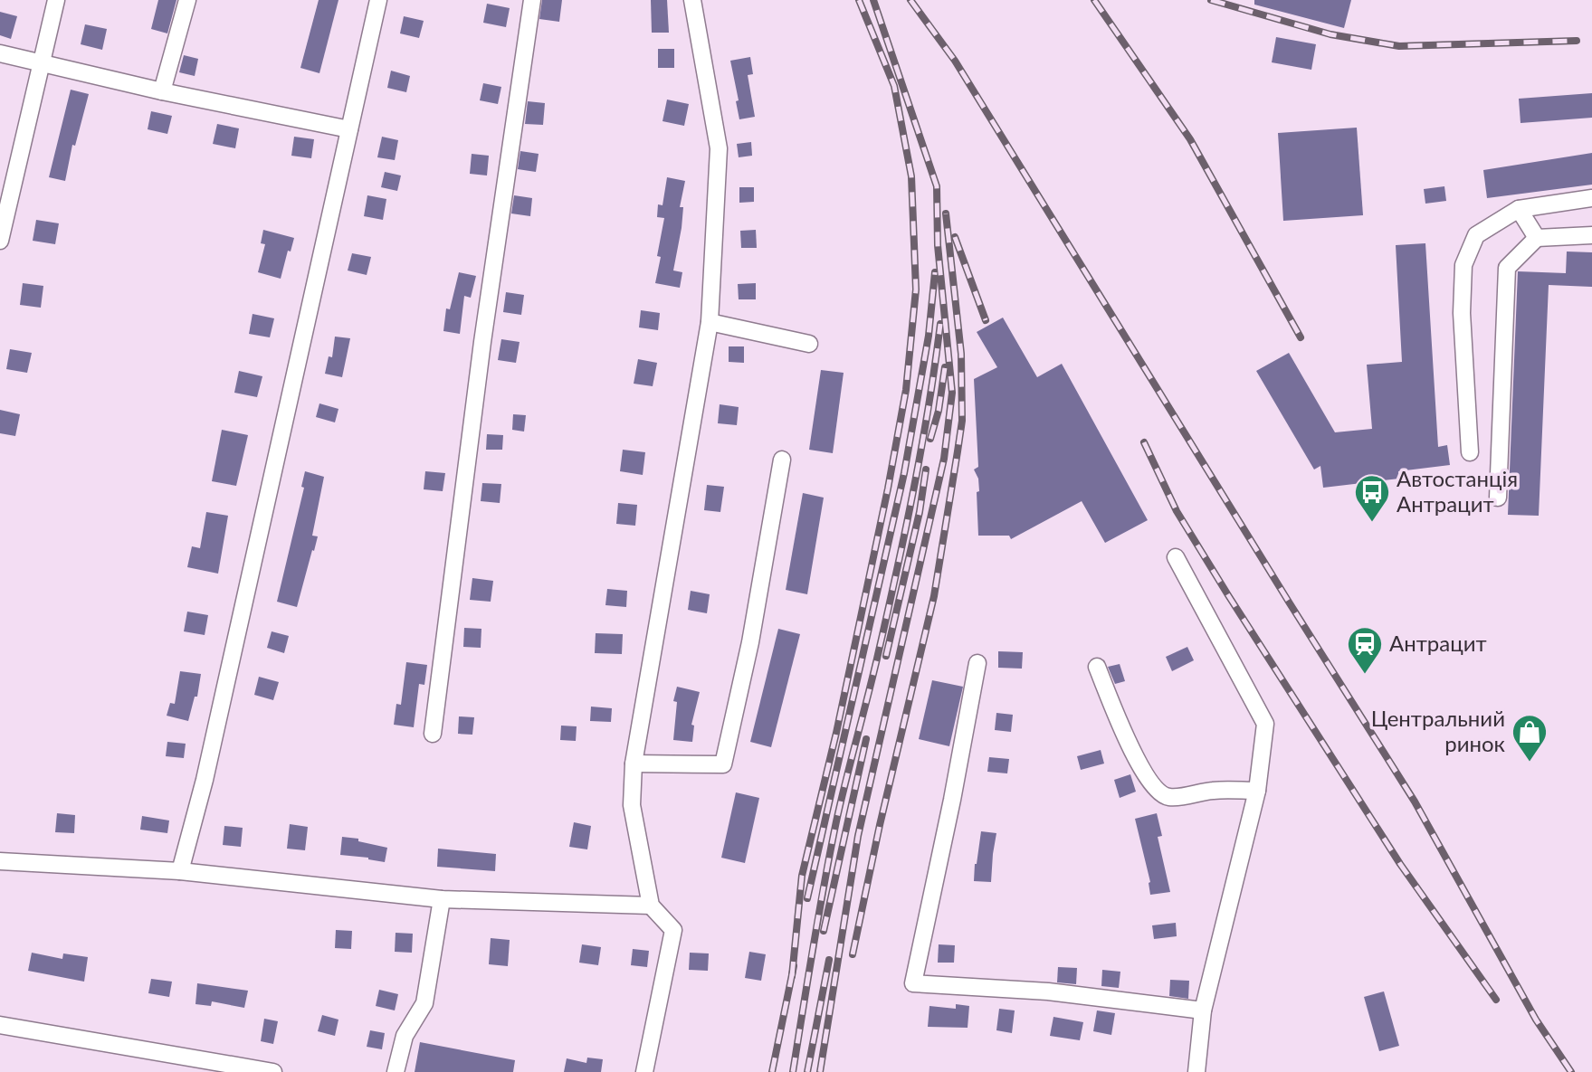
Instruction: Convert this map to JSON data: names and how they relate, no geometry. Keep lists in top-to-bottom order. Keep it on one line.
{"places":{"bus stop":["Автостанція Антрацит"],"station":["Антрацит"],"shop":["Центральний ринок"]}}
